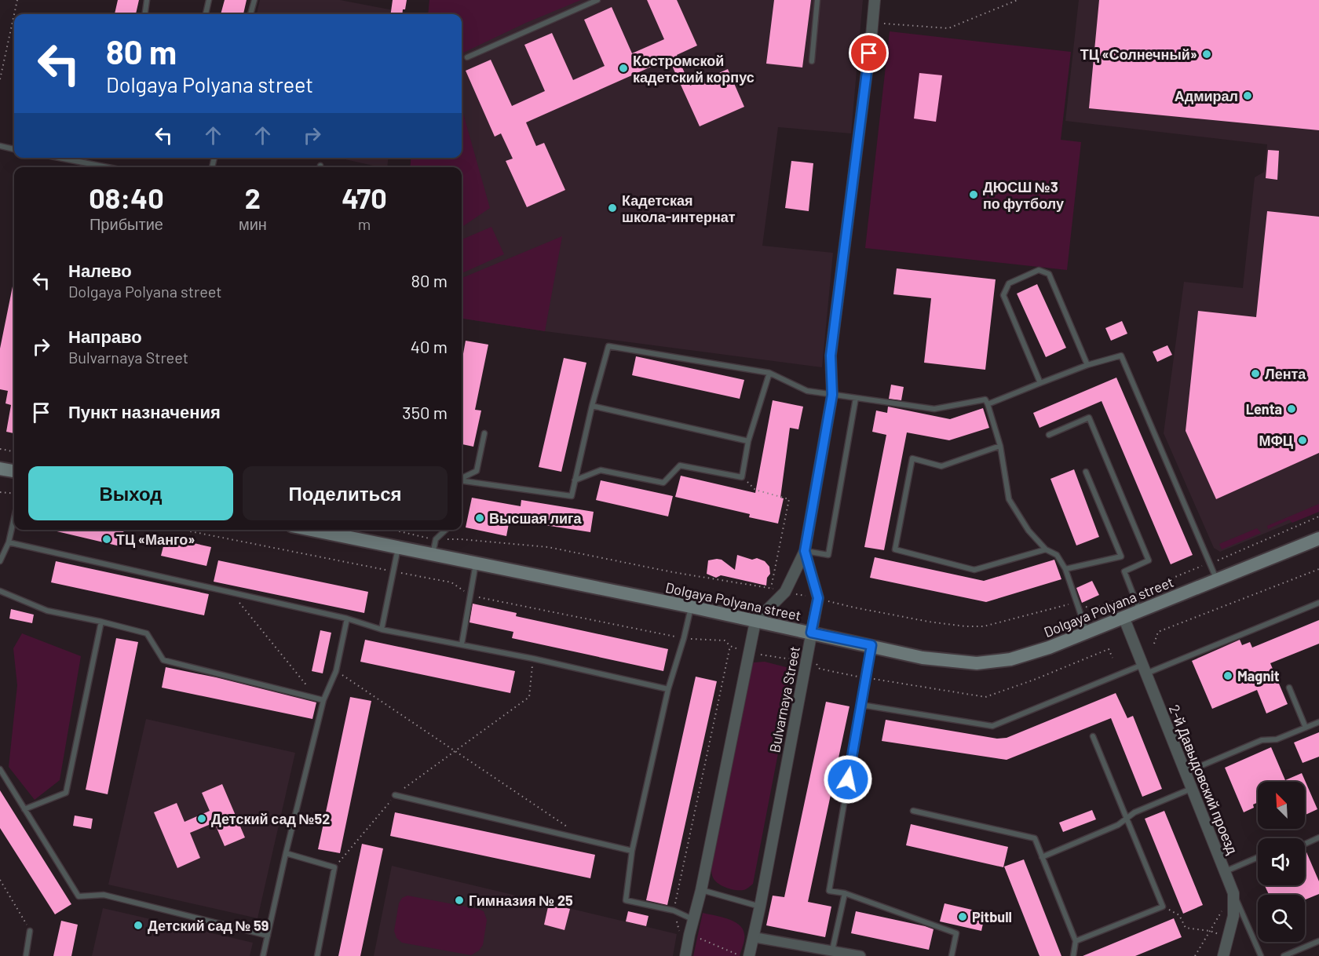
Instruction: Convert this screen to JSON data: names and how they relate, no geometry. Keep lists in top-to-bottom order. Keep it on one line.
{"streets":{"main road":["Dolgaya Polyana street"],"street":["Bulvarnaya Street","2-й Давыдовский проезд"]},"crossings":[["Dolgaya Polyana street","Bulvarnaya Street"],["Dolgaya Polyana street","2-й Давыдовский проезд"]],"places":["ТЦ «Солнечный»","Костромской кадетский корпус","Адмирал","ДЮСШ №3 по футболу","Кадетская школа-интернат","Лента","Lenta","МФЦ","Высшая лига","ТЦ «Манго»","Magnit","Детский сад №52","Гимназия № 25","Pitbull","Детский сад № 59"],"north":"top left","page":{"turn":["80 m","Dolgaya Polyana street"],"eta":["08:40","Прибытие","2","мин","470","m"],"list":[{"name":"Налево","note":"Dolgaya Polyana street","value":"80 m"},{"name":"Направо","note":"Bulvarnaya Street","value":"40 m"},{"name":"Пункт назначения","value":"350 m"}],"buttons":["Выход","Поделиться"]}}
